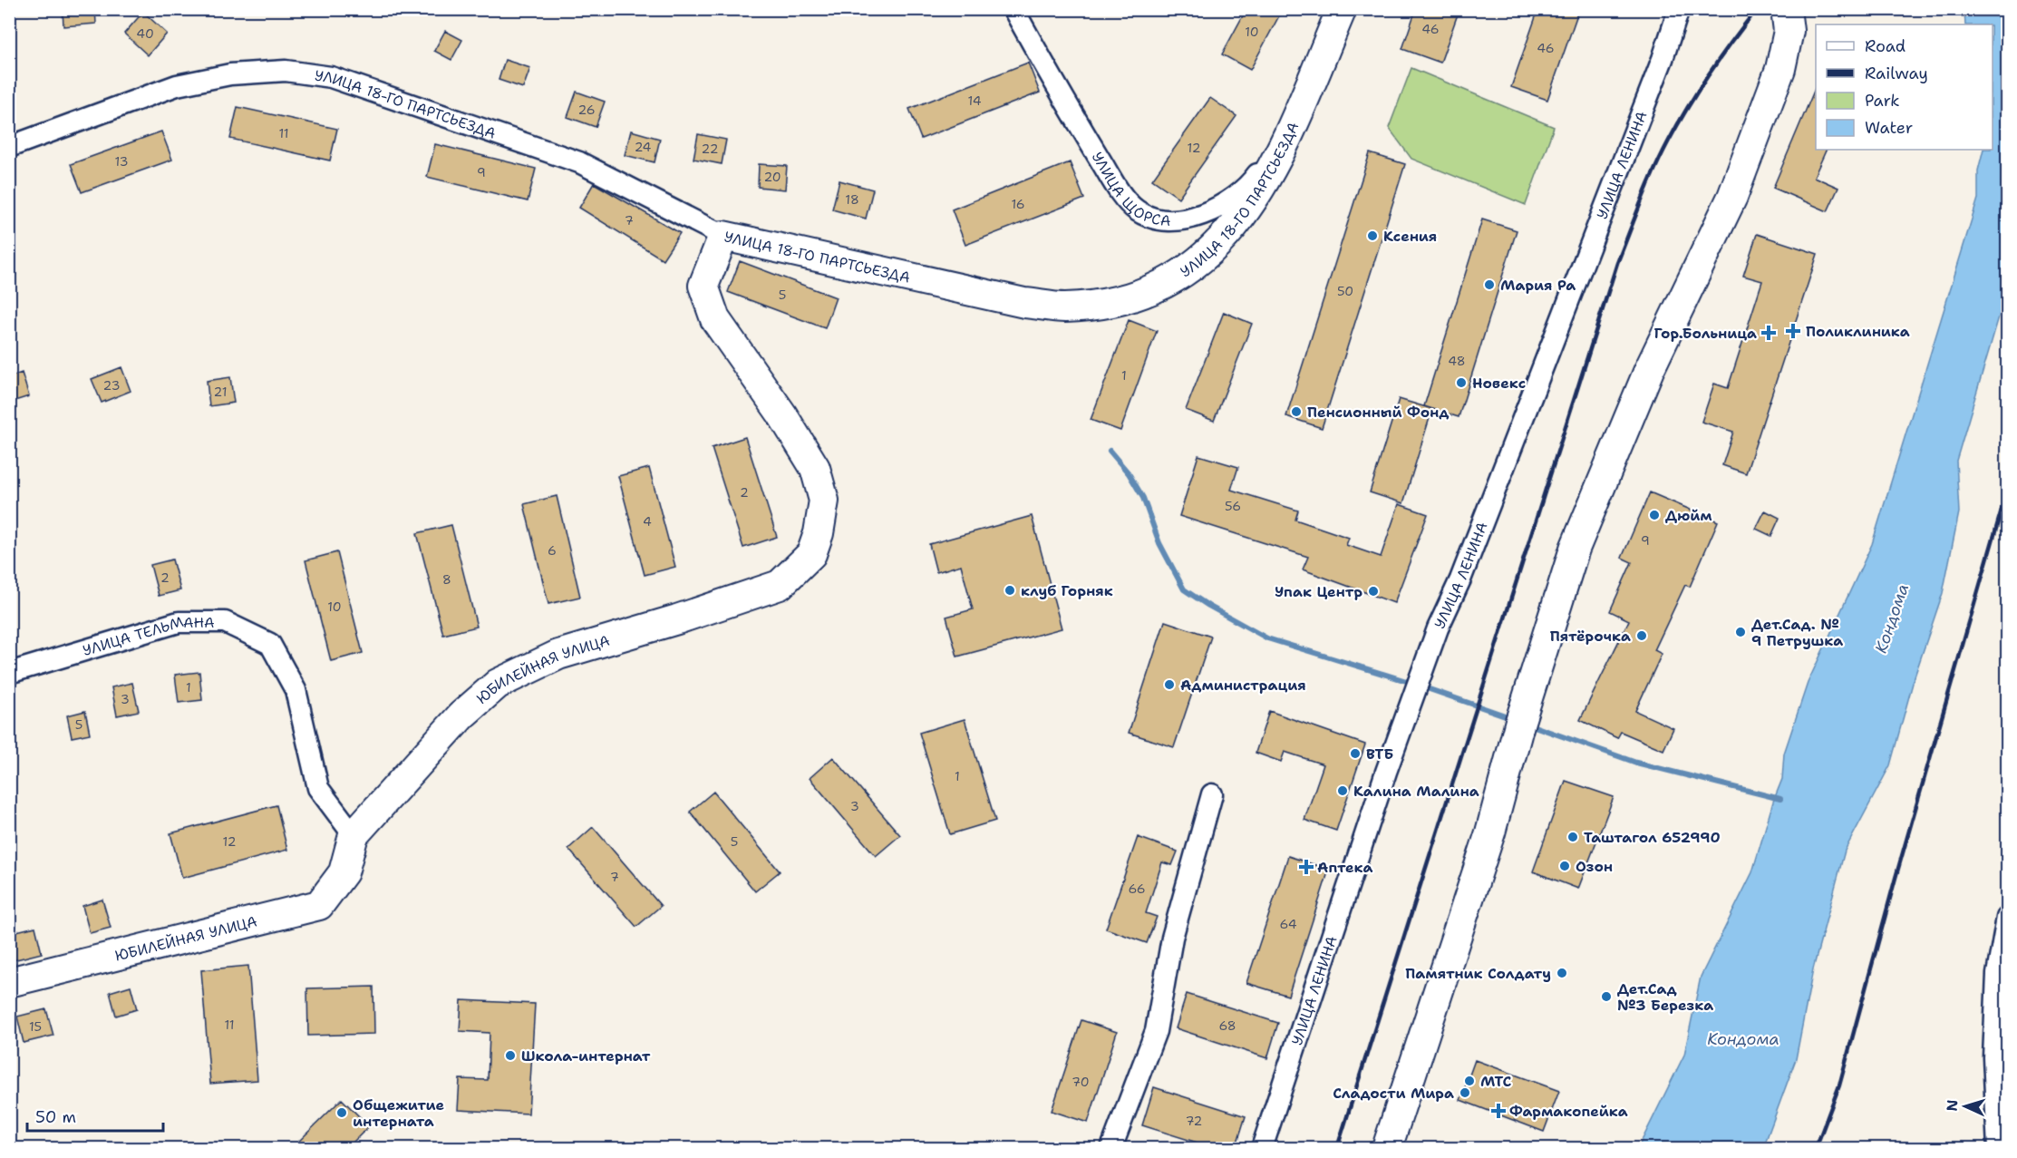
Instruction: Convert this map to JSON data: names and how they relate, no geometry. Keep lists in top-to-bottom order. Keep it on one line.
{"streets":{"street":["УЛИЦА 18-ГО ПАРТСЬЕЗДА","УЛИЦА ЛЕНИНА","УЛИЦА ЩОРСА","УЛИЦА ТЕЛЬМАНА","ЮБИЛЕЙНАЯ УЛИЦА"]},"crossings":[["УЛИЦА 18-ГО ПАРТСЬЕЗДА","УЛИЦА ЩОРСА"],["УЛИЦА 18-ГО ПАРТСЬЕЗДА","ЮБИЛЕЙНАЯ УЛИЦА"],["УЛИЦА ТЕЛЬМАНА","ЮБИЛЕЙНАЯ УЛИЦА"]],"water":["Кондома"],"places":{"other":["Ксения","Мария Ра","Новекс","Пенсионный Фонд","Дюйм","клуб Горняк","Упак Центр","Дет.Сад. № 9 Петрушка","Пятёрочка","Администрация","ВТБ","Калина Малина","Таштагол 652990","Озон","Памятник Солдату","Дет.Сад №3 Березка","Школа-интернат","МТС","Сладости Мира","Общежитие интерната"],"health":["Поликлиника","Гор.Больница","Аптека","Фармакопейка"]},"house_numbers":["46","10","40","46","14","26","11","24","12","22","13","9","20","18","16","7","50","5","48","1","23","21","2","56","4","9","6","2","8","10","1","3","5","1","3","12","5","7","66","64","11","68","15","70","72"],"legend":["Road","Railway","Park","Water"],"scale_bar":"50 m","north":"left"}
